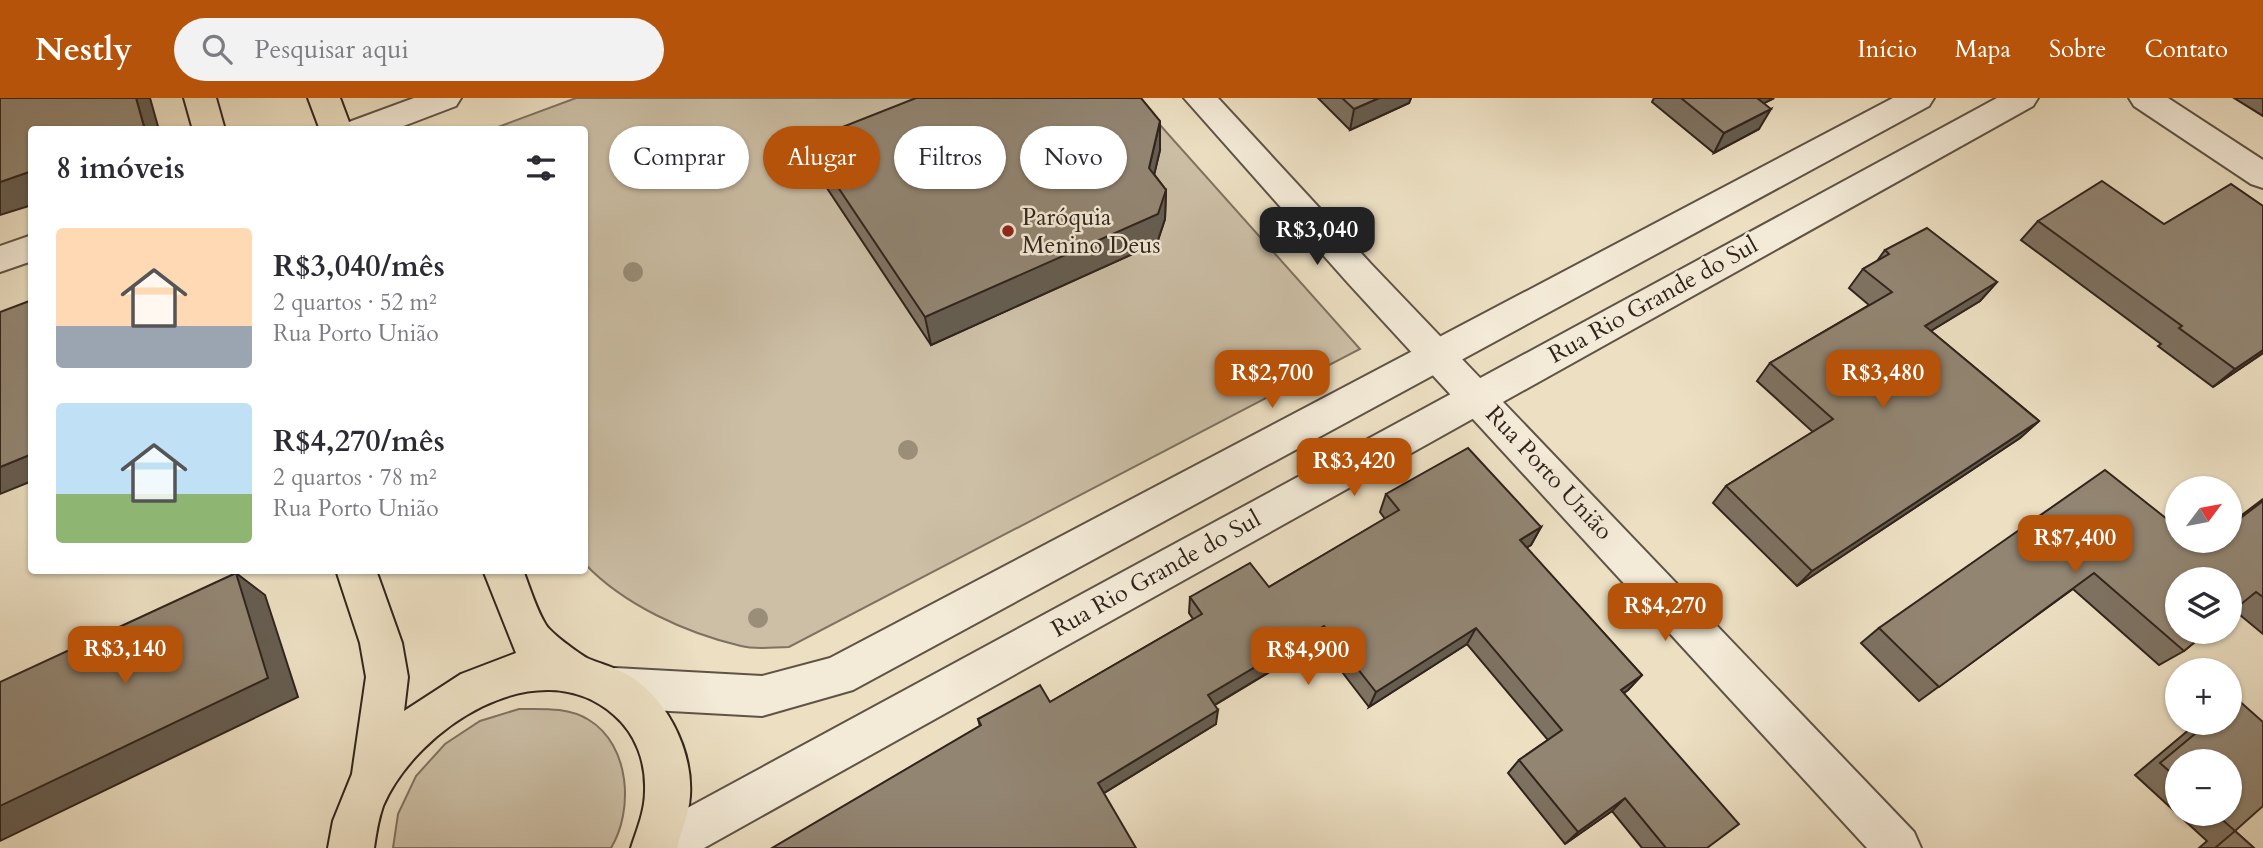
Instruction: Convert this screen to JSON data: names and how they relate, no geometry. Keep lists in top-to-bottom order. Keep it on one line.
{"streets":{"street":["Rua Rio Grande do Sul","Rua Porto União"]},"crossings":[["Rua Rio Grande do Sul","Rua Porto União"]],"places":["Paróquia Menino Deus"],"north":"top right","page":{"header":"Nestly","search":"Pesquisar aqui","nav":["Início","Mapa","Sobre","Contato"],"chip":["Comprar","Alugar","Filtros","Novo"],"heading":"8 imóveis","price":["R$3,040","R$2,700","R$3,480","R$3,420","R$7,400","R$4,270","R$3,140","R$4,900"],"list":[{"name":"R$3,040/mês","note":"2 quartos · 52 m² · Rua Porto União"},{"name":"R$4,270/mês","note":"2 quartos · 78 m² · Rua Porto União"}],"map_buttons":["+","−"]}}
